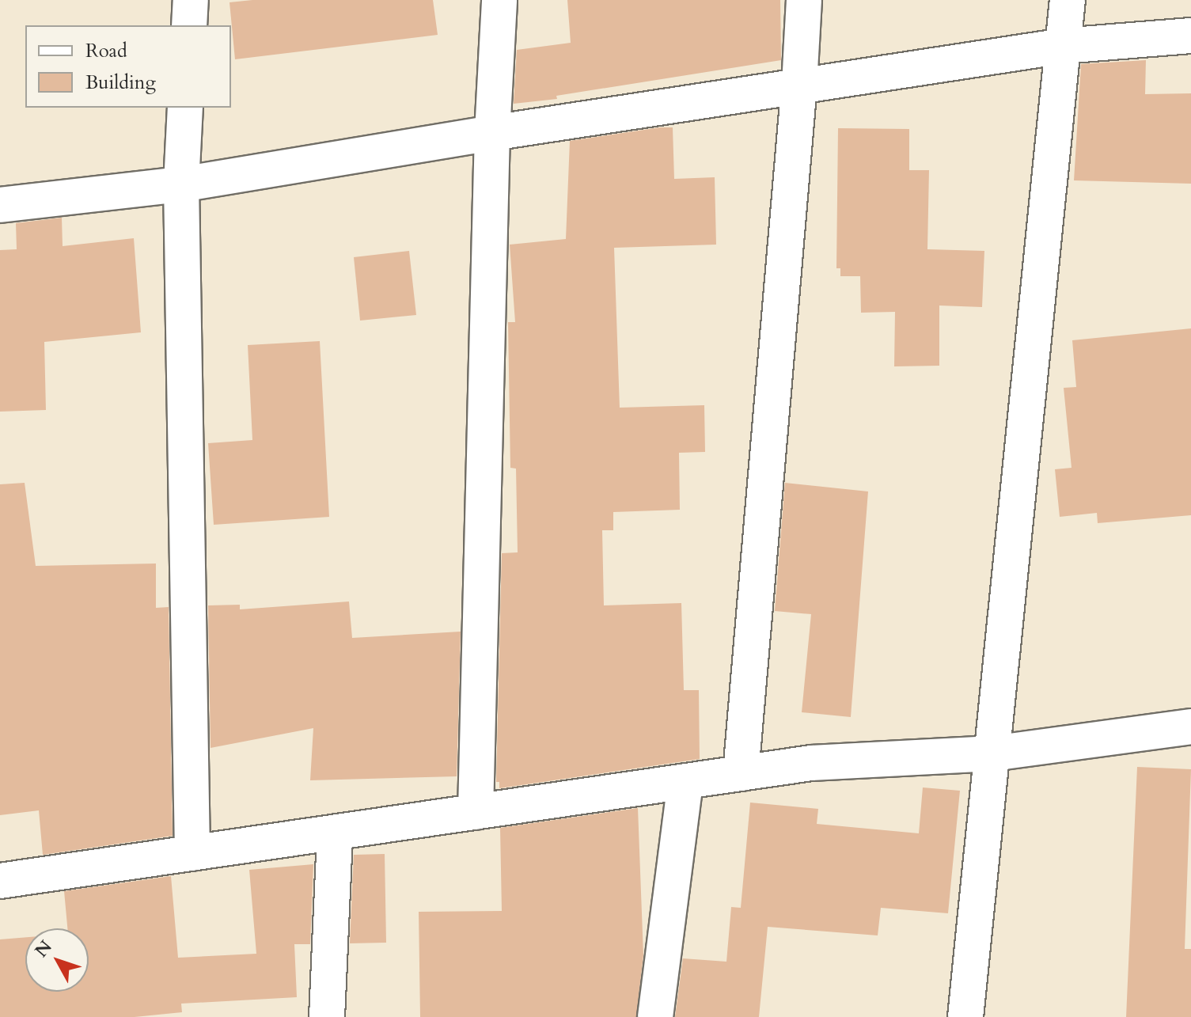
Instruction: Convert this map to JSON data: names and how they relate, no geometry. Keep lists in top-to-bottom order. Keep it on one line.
{"legend":["Road","Building"],"north":"top left"}
